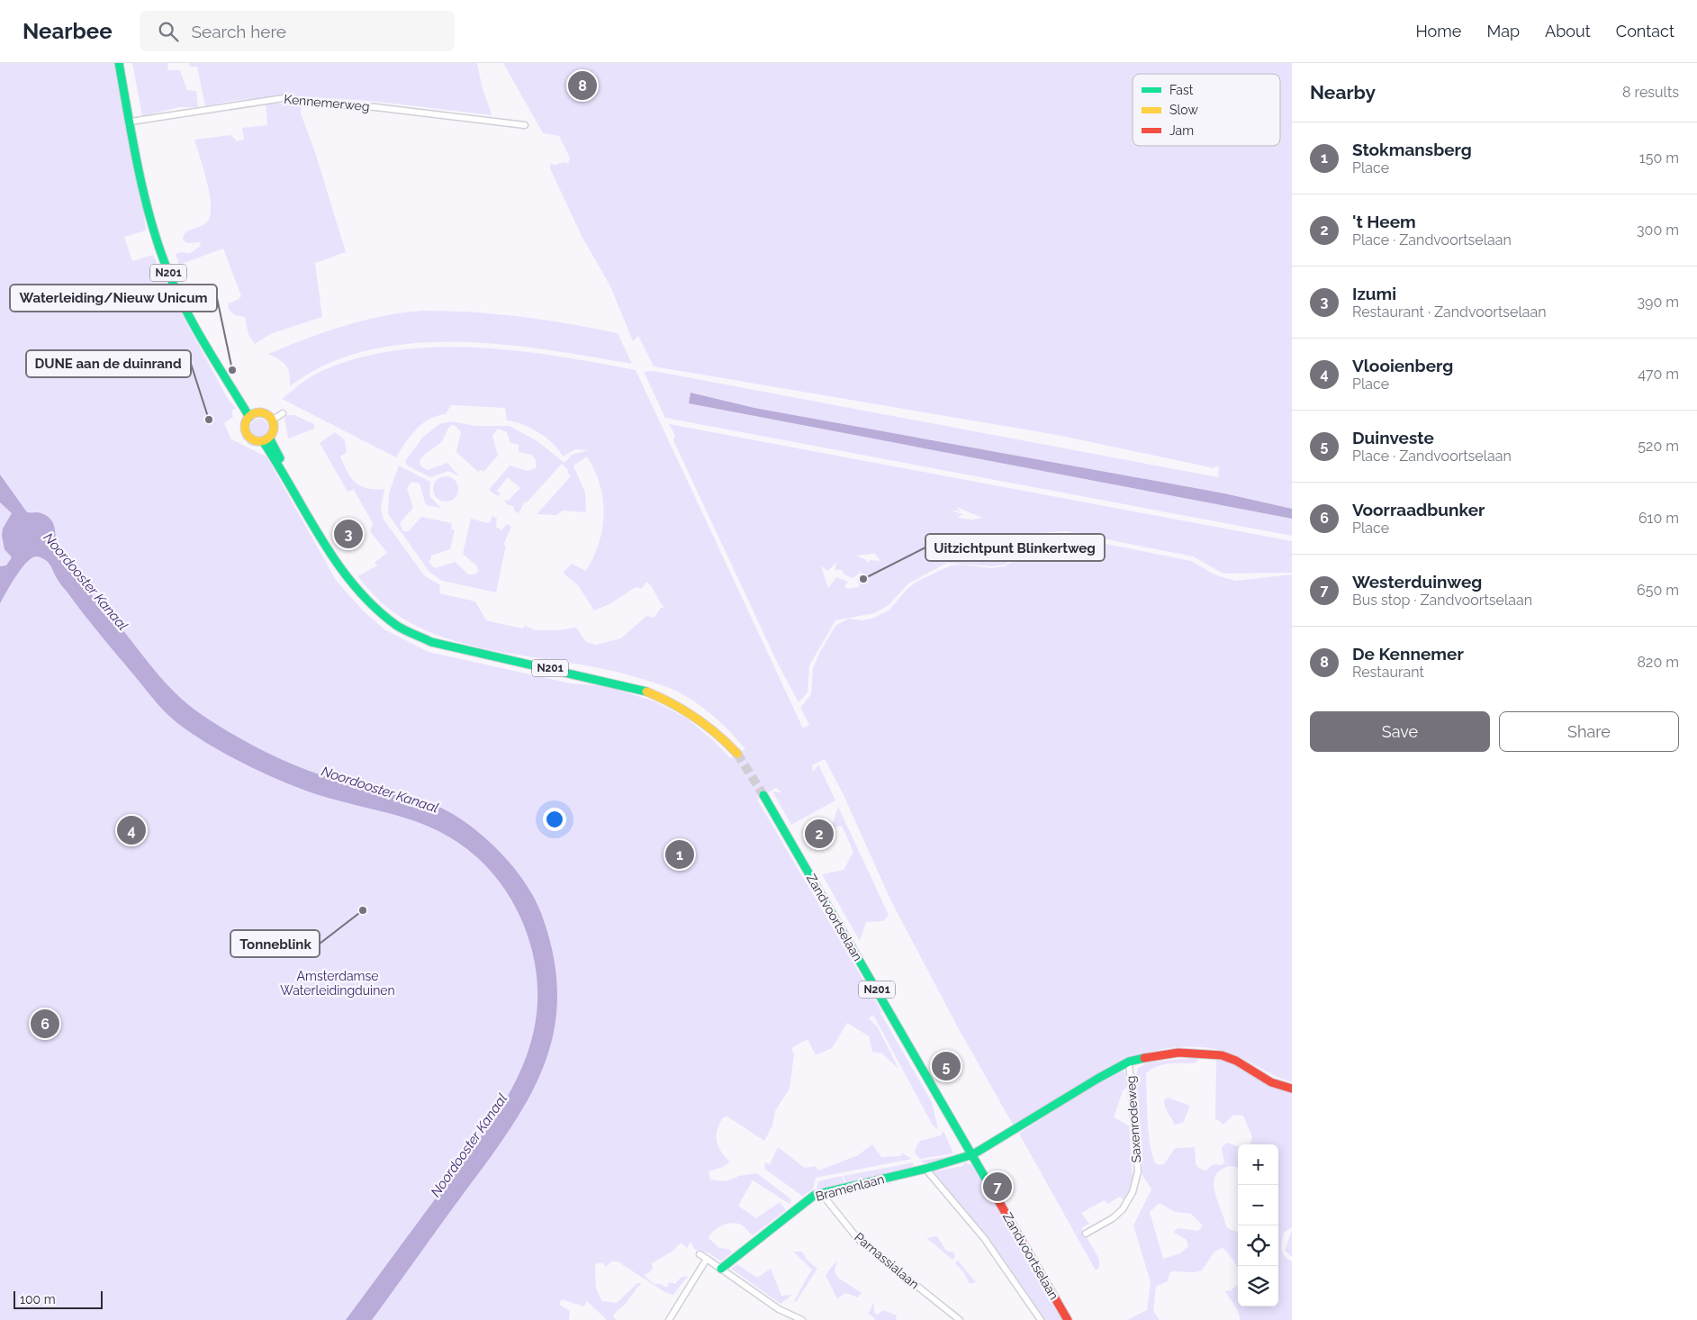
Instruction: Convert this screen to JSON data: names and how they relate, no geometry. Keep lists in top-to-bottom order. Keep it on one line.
{"streets":{"main road":["N201","Zandvoortselaan","Bramenlaan"],"street":["Kennemerweg","Saxenrodeweg","Parnassialaan"]},"crossings":[["Kennemerweg","N201"],["Zandvoortselaan","Bramenlaan"],["Saxenrodeweg","Bramenlaan"],["Bramenlaan","Parnassialaan"]],"water":["Noordooster Kanaal"],"parks":["Amsterdamse Waterleidingduinen"],"places":["Waterleiding/Nieuw Unicum","DUNE aan de duinrand","Uitzichtpunt Blinkertweg","Tonneblink"],"legend":["Fast","Slow","Jam"],"scale_bar":"100 m","page":{"header":"Nearbee","search":"Search here","nav":["Home","Map","About","Contact"],"heading":["Nearby","8 results"],"pins":["8","3","4","2","1","6","5","7"],"list":[{"mark":"1","name":"Stokmansberg","note":"Place","value":"150 m"},{"mark":"2","name":"'t Heem","note":"Place · Zandvoortselaan","value":"300 m"},{"mark":"3","name":"Izumi","note":"Restaurant · Zandvoortselaan","value":"390 m"},{"mark":"4","name":"Vlooienberg","note":"Place","value":"470 m"},{"mark":"5","name":"Duinveste","note":"Place · Zandvoortselaan","value":"520 m"},{"mark":"6","name":"Voorraadbunker","note":"Place","value":"610 m"},{"mark":"7","name":"Westerduinweg","note":"Bus stop · Zandvoortselaan","value":"650 m"},{"mark":"8","name":"De Kennemer","note":"Restaurant","value":"820 m"}],"buttons":["Save","Share"],"map_buttons":["+","−"],"scale":"100 m"}}
